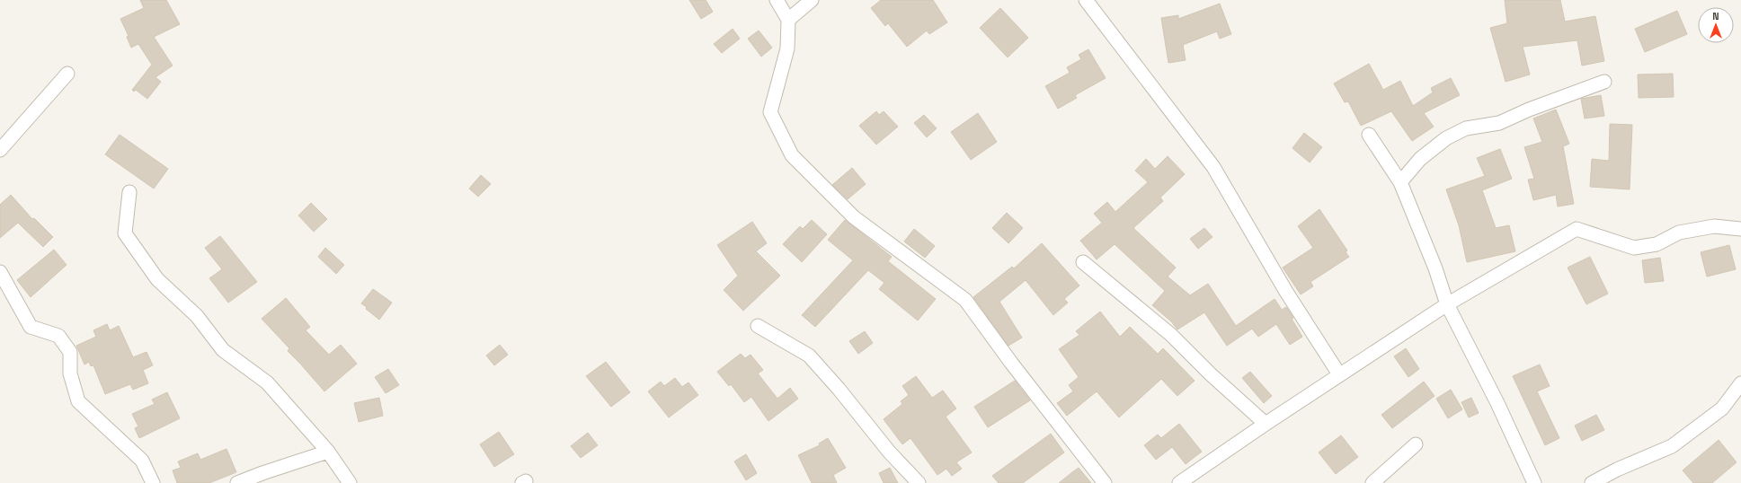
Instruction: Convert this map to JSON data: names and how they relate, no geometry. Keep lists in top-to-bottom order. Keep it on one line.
{"north":"top"}
